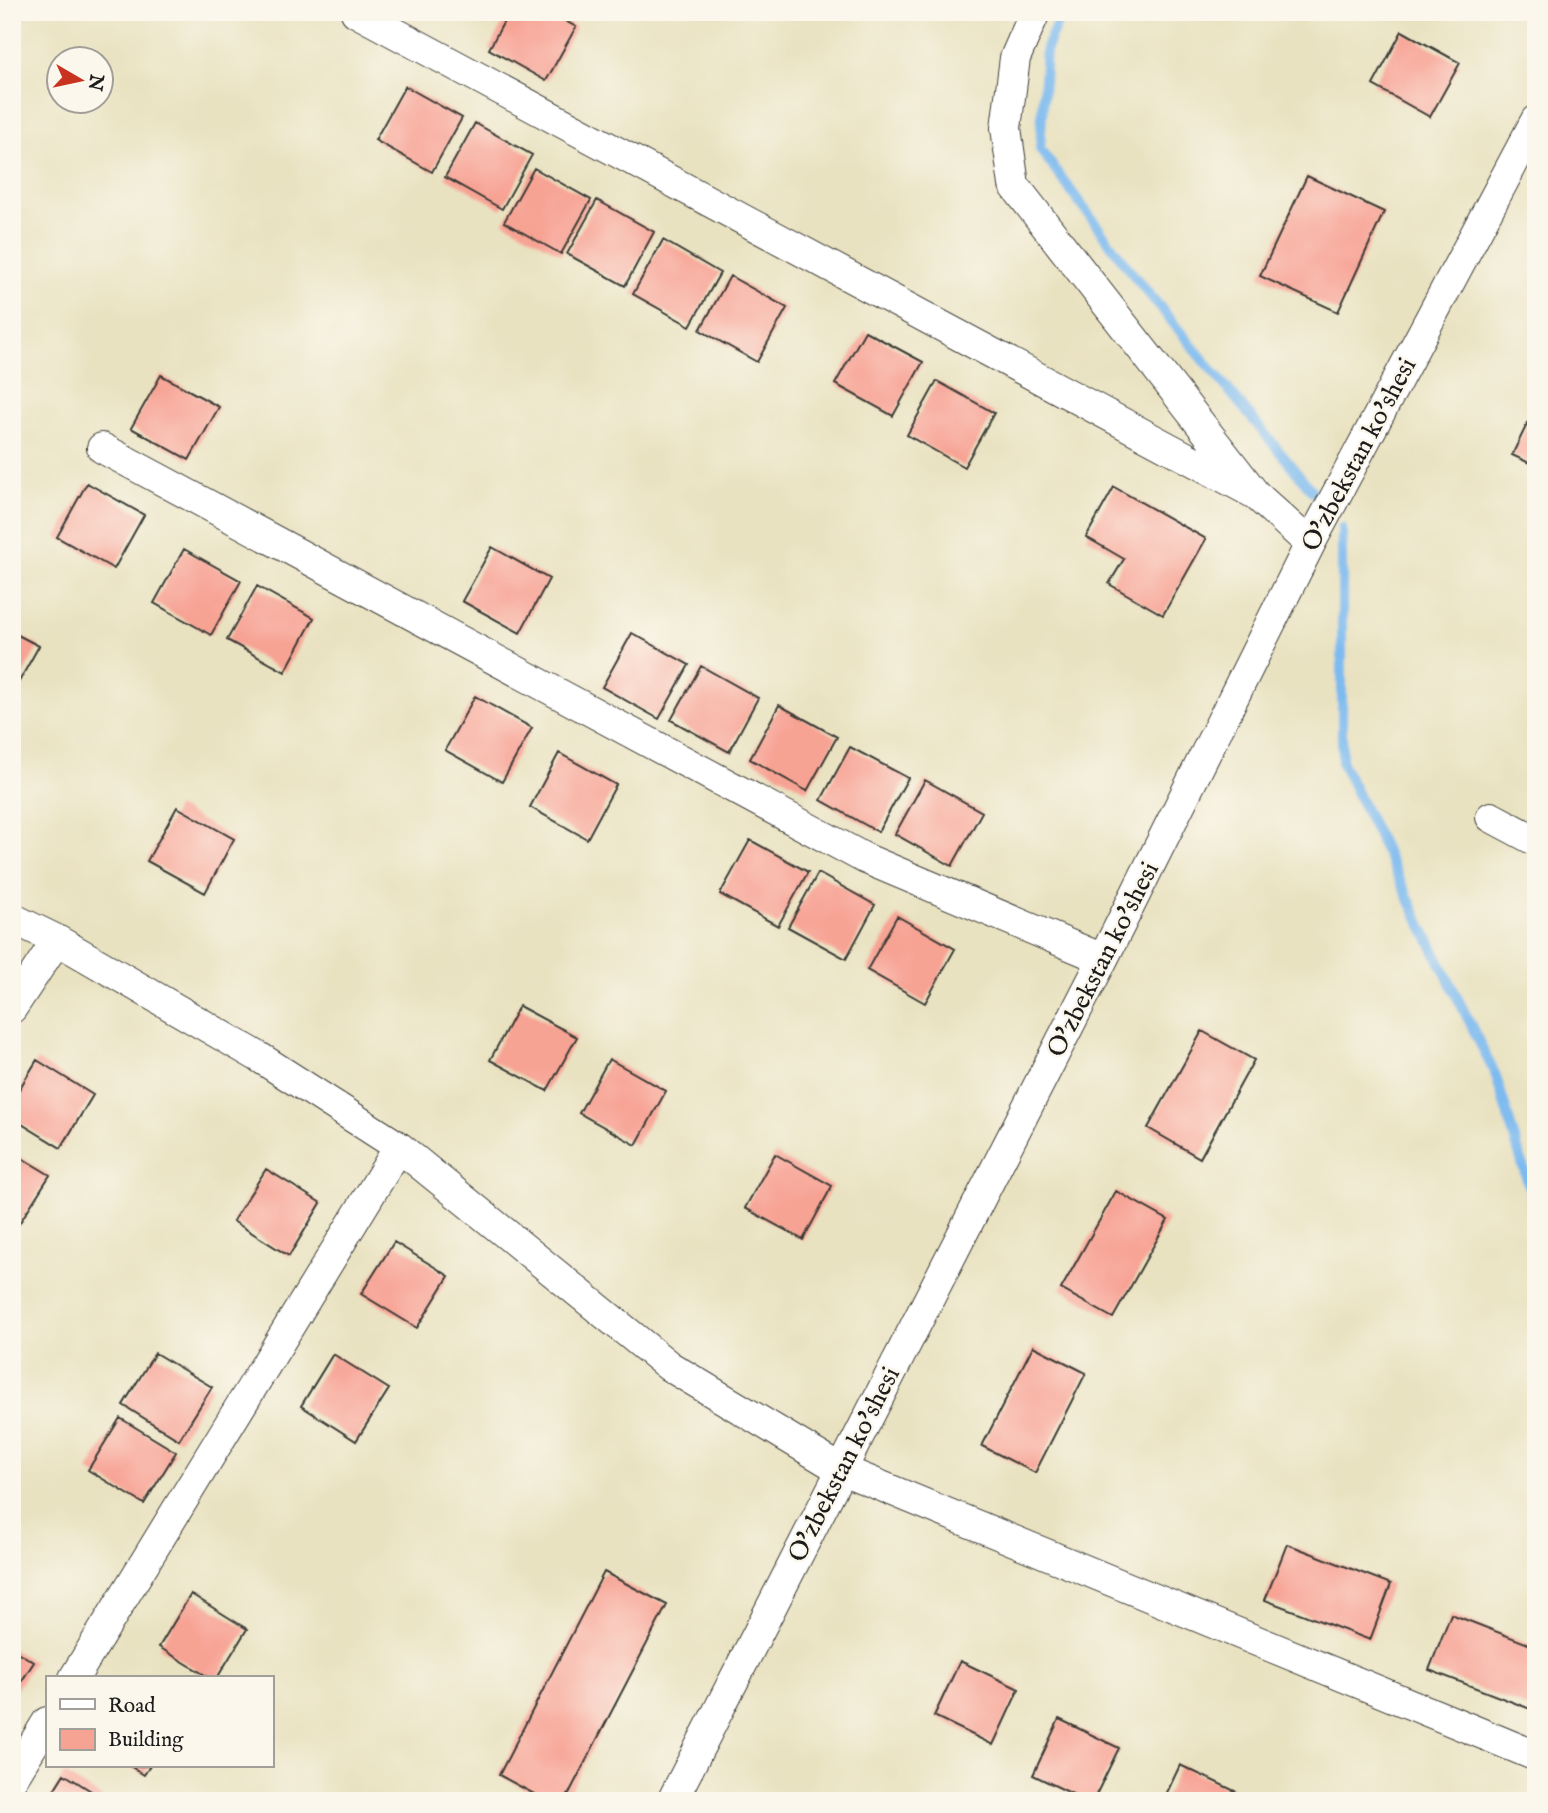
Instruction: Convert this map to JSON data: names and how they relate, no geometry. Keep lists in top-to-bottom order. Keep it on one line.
{"streets":{"street":["O'zbekstan ko'shesi"]},"legend":["Road","Building"],"north":"right"}
